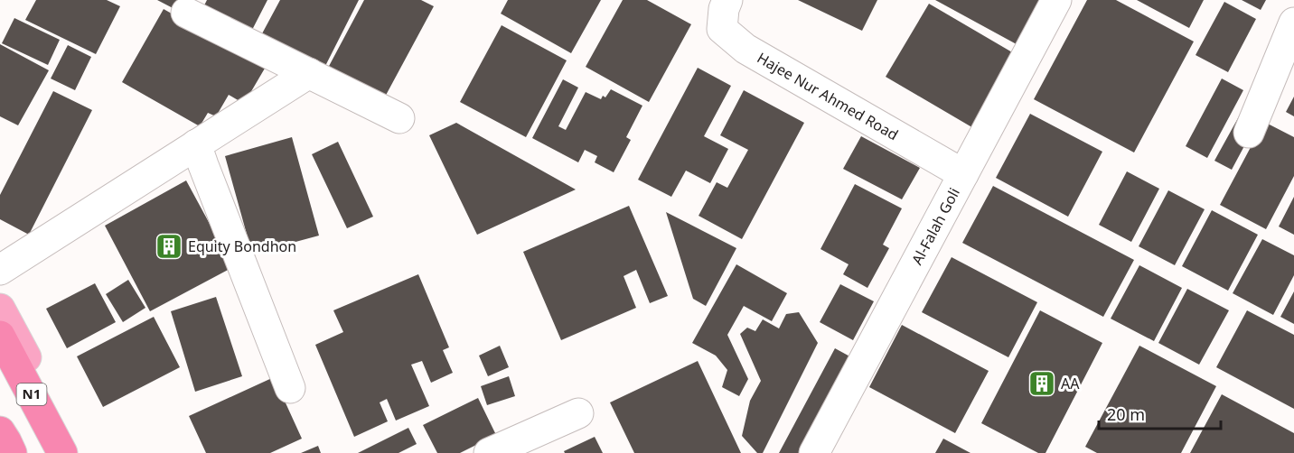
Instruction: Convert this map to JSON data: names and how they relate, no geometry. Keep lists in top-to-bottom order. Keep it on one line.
{"streets":{"highway":["N1"],"street":["Hajee Nur Ahmed Road","Al-Falah Goli"]},"crossings":[["Hajee Nur Ahmed Road","Al-Falah Goli"]],"places":{"building":["Equity Bondhon","AA"]},"scale_bar":"20 m"}
